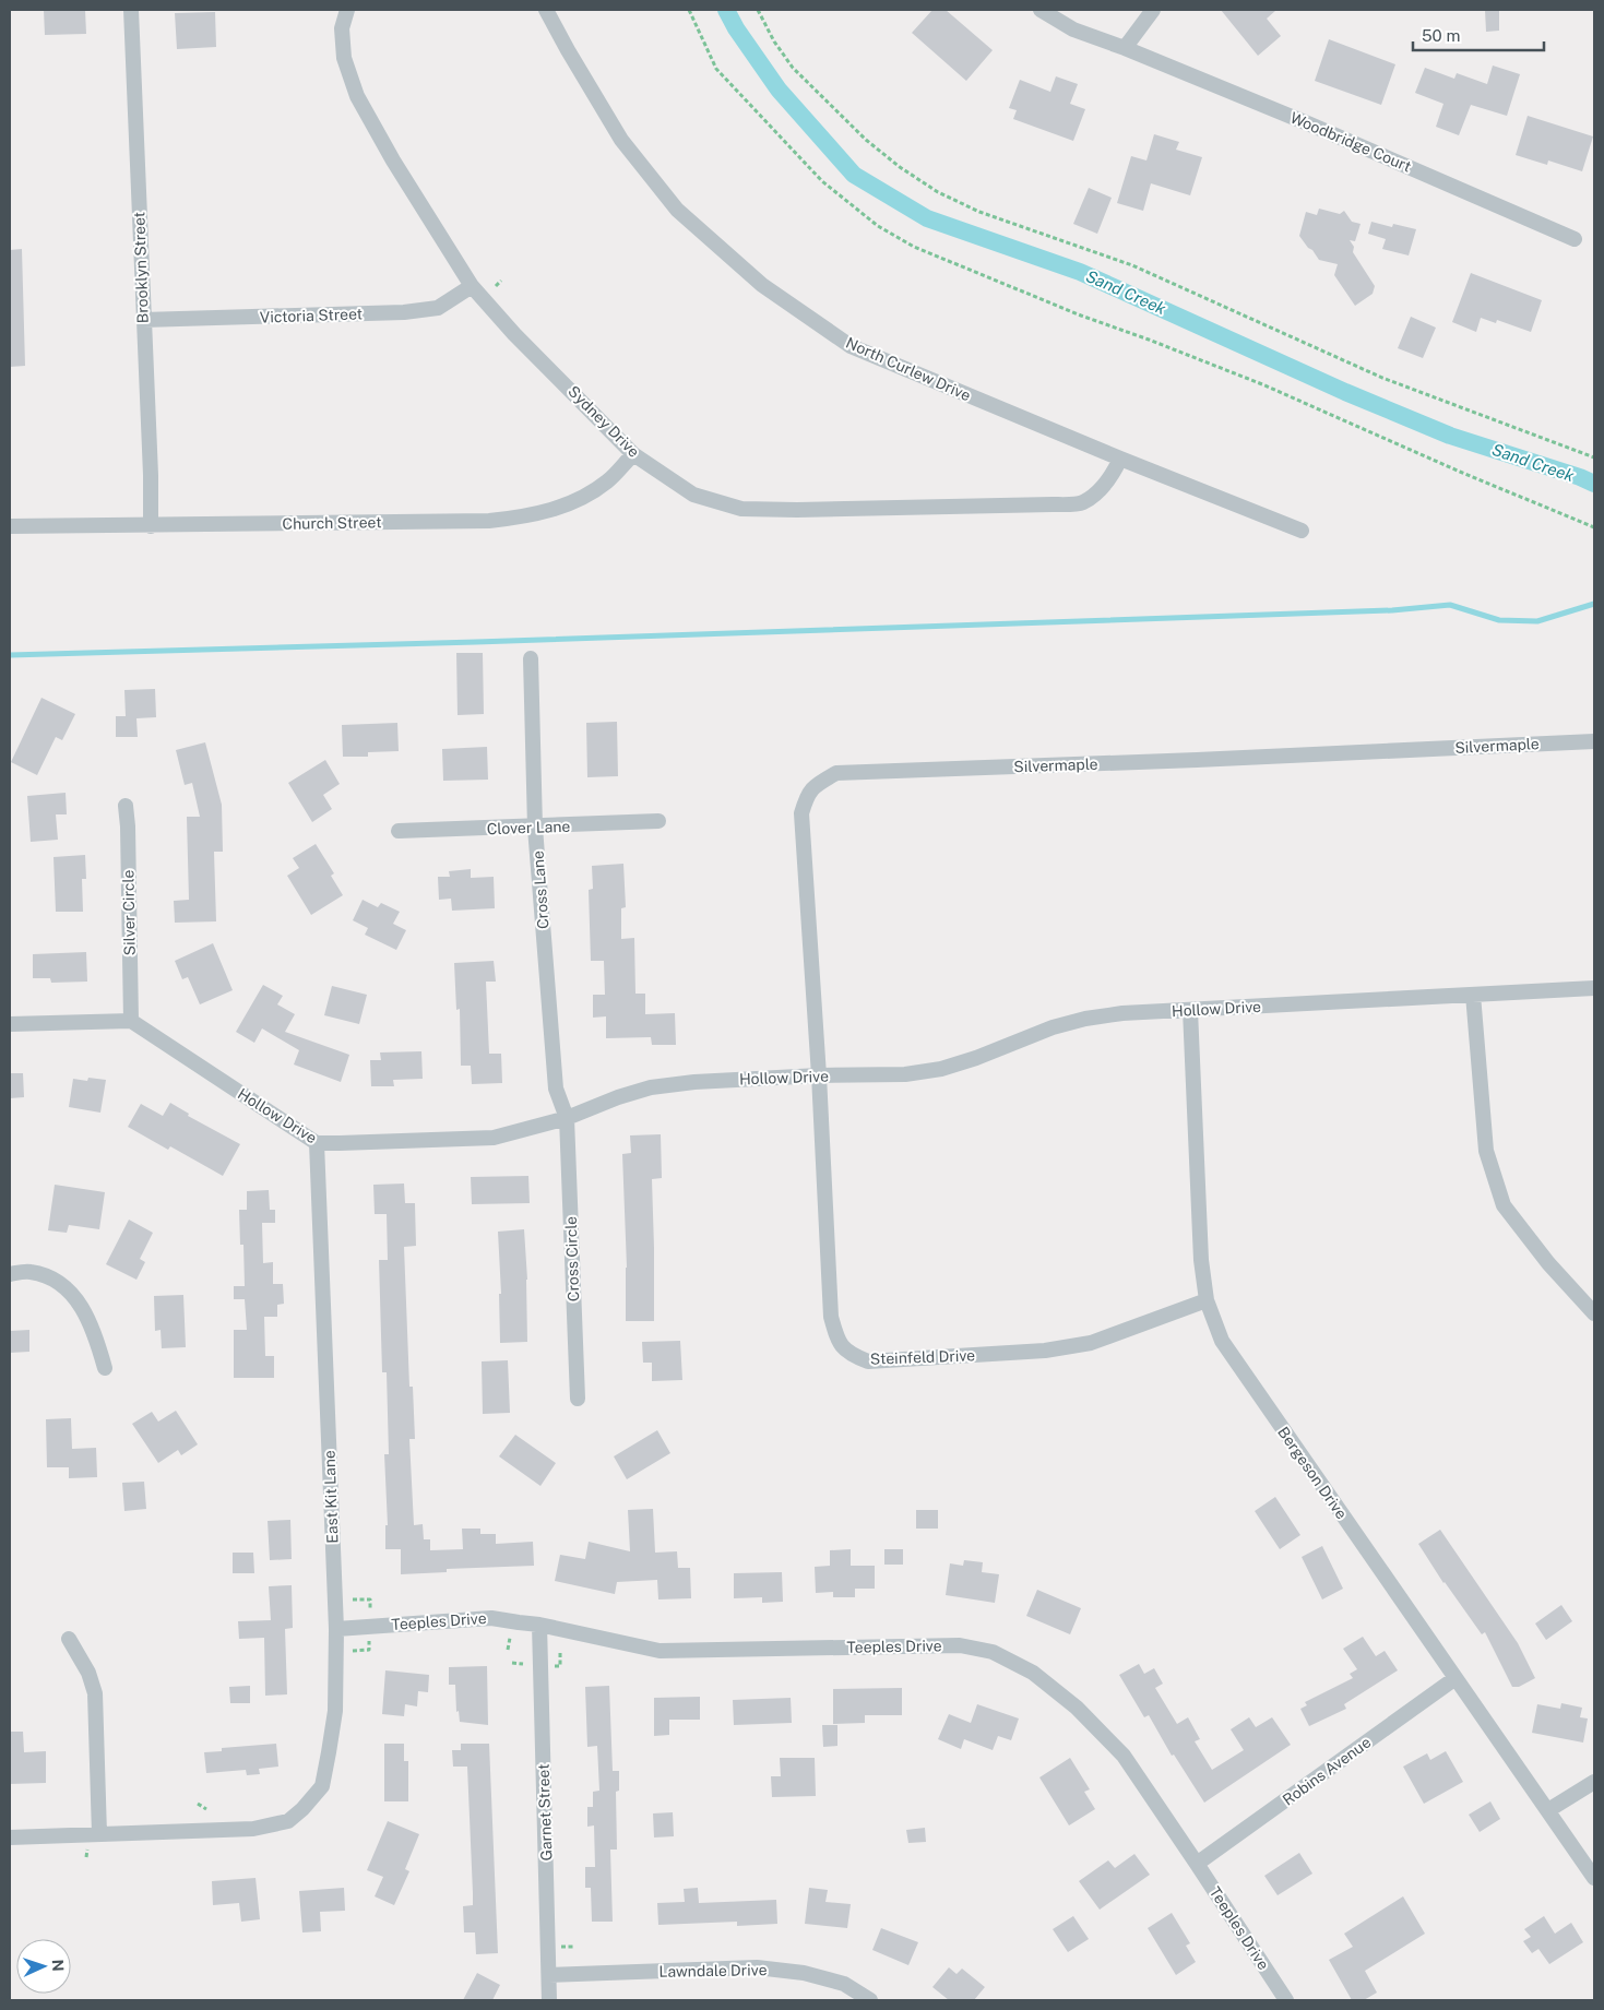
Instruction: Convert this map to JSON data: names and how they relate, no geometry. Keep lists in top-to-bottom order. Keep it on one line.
{"streets":{"street":["Woodbridge Court","Brooklyn Street","Victoria Street","North Curlew Drive","Sydney Drive","Church Street","Silvermaple","Clover Lane","Cross Lane","Silver Circle","Hollow Drive","Cross Circle","Steinfeld Drive","Bergeson Drive","East Kit Lane","Teeples Drive","Robins Avenue","Garnet Street","Lawndale Drive"]},"crossings":[["Brooklyn Street","Victoria Street"],["Brooklyn Street","Church Street"],["Victoria Street","Sydney Drive"],["North Curlew Drive","Sydney Drive"],["Sydney Drive","Church Street"],["Silvermaple","Hollow Drive"],["Silvermaple","Steinfeld Drive"],["Clover Lane","Cross Lane"],["Cross Lane","Hollow Drive"],["Cross Lane","Cross Circle"],["Silver Circle","Hollow Drive"],["Hollow Drive","Cross Circle"],["Hollow Drive","Steinfeld Drive"],["Hollow Drive","Bergeson Drive"],["Hollow Drive","East Kit Lane"],["Steinfeld Drive","Bergeson Drive"],["Bergeson Drive","Robins Avenue"],["East Kit Lane","Teeples Drive"],["Teeples Drive","Robins Avenue"],["Teeples Drive","Garnet Street"],["Garnet Street","Lawndale Drive"]],"water":["Sand Creek"],"scale_bar":"50 m","north":"right"}
